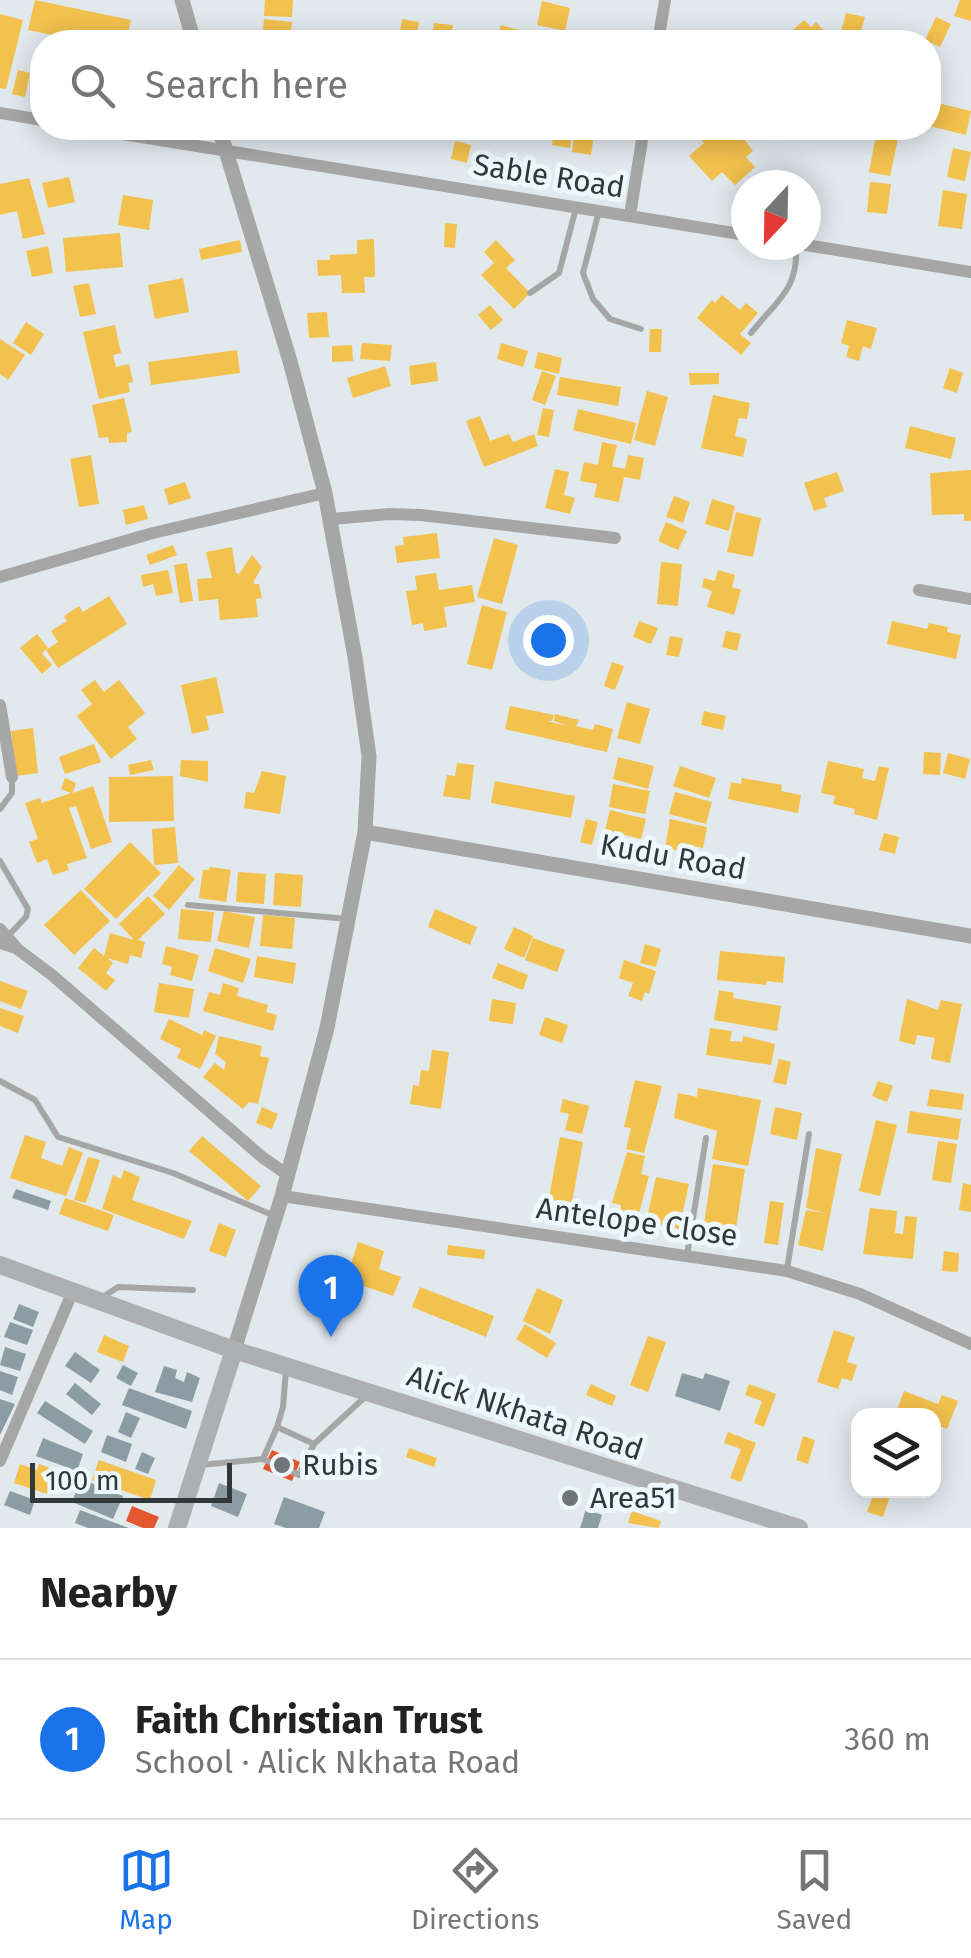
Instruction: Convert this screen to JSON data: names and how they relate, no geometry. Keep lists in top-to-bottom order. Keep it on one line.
{"streets":{"main road":["Alick Nkhata Road"],"street":["Sable Road","Kudu Road","Antelope Close"]},"places":["Rubis","Area51"],"scale_bar":"100 m","north":"bottom","page":{"search":"Search here","pins":"1","scale":"100 m","heading":"Nearby","list":[{"mark":"1","name":"Faith Christian Trust","note":"School · Alick Nkhata Road","value":"360 m"}],"nav":["Map","Directions","Saved"]}}
